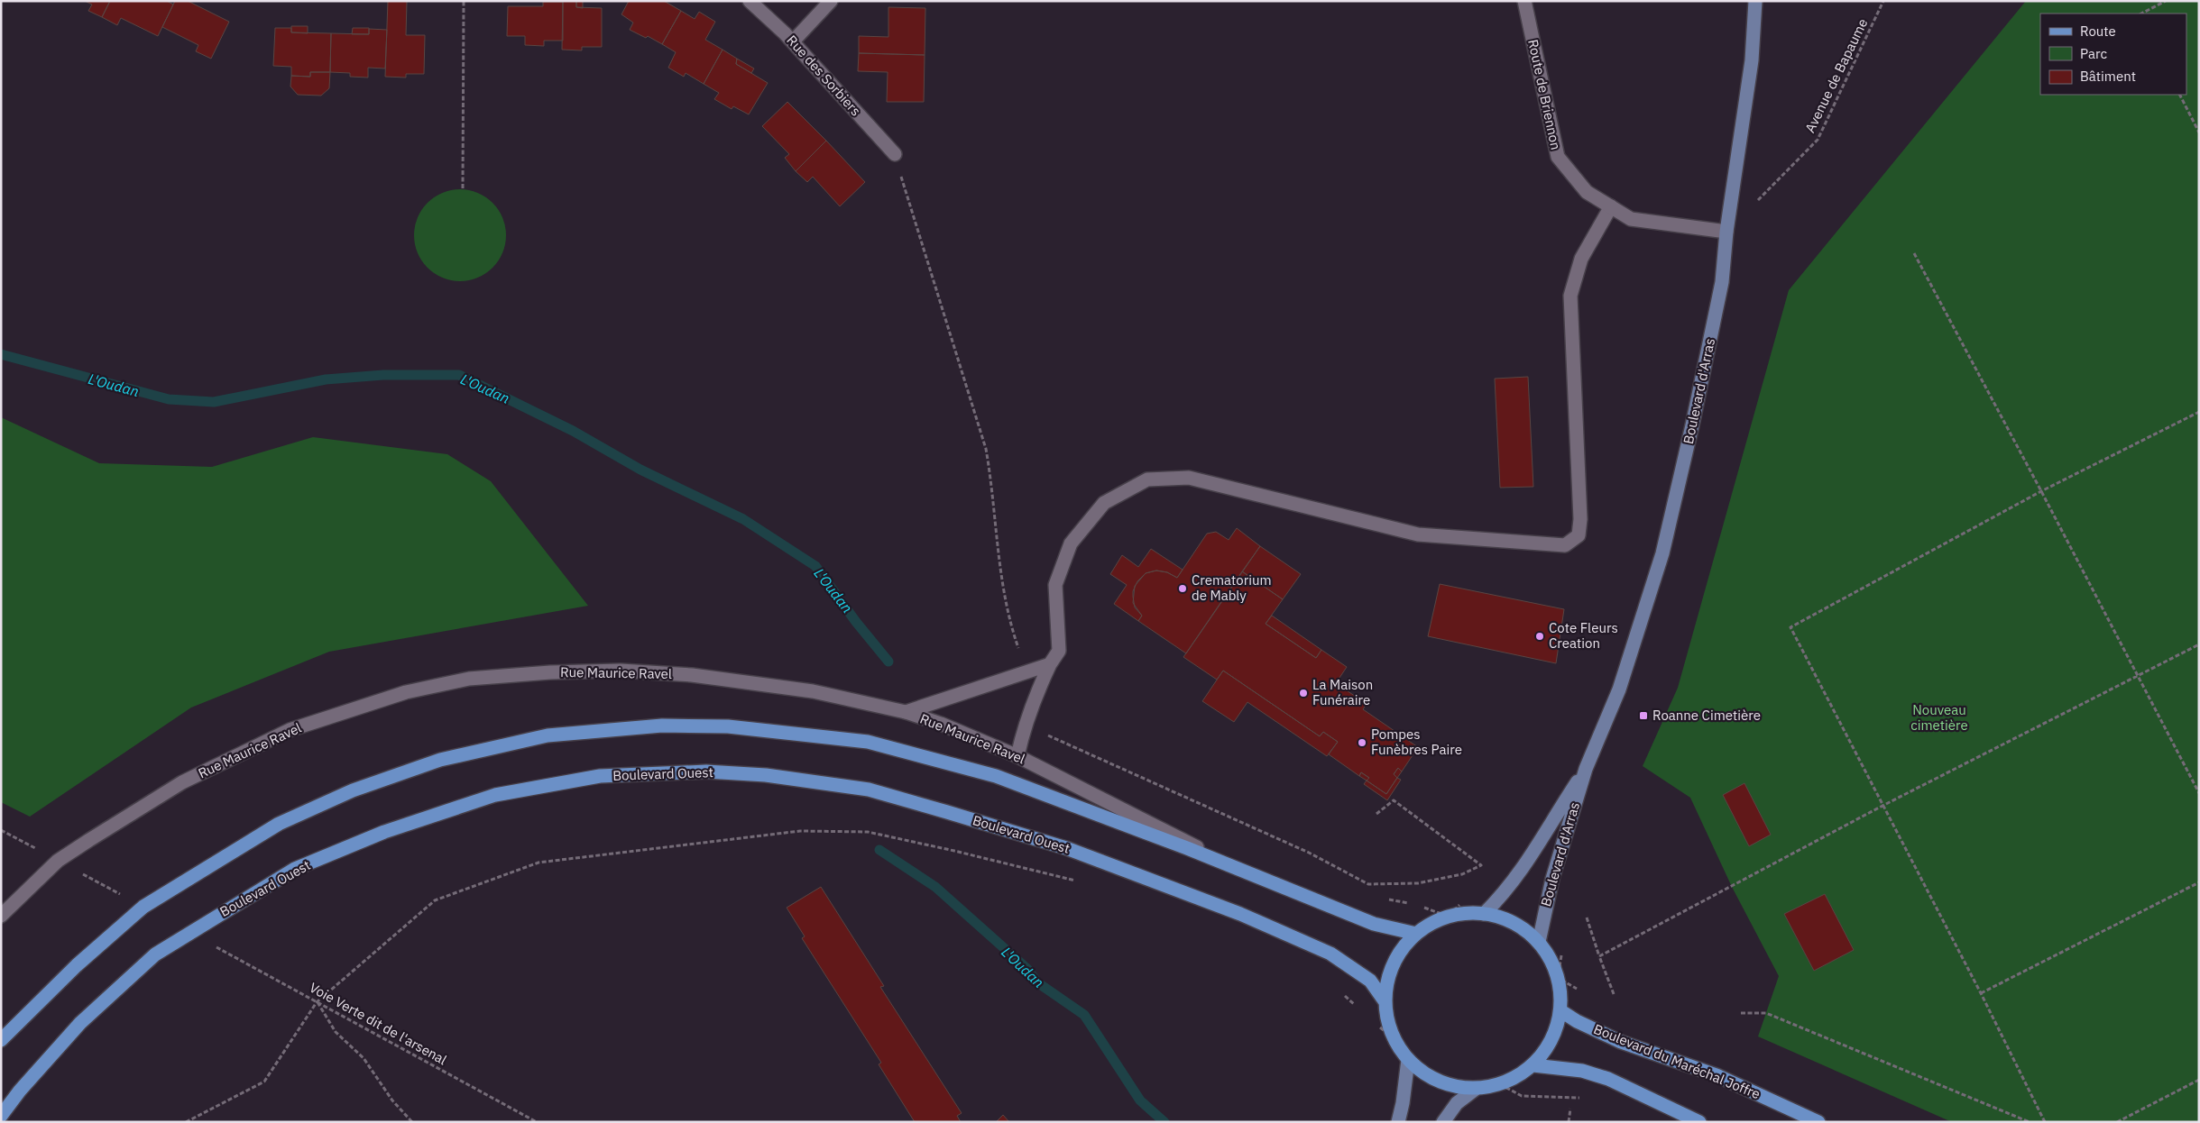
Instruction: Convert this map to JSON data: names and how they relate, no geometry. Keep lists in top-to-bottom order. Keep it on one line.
{"streets":{"main road":["Boulevard d'Arras","Boulevard Ouest","Boulevard du Maréchal Joffre"],"street":["Rue des Sorbiers","Route de Briennon","Rue Maurice Ravel"],"path":["Avenue de Bapaume","Voie Verte dit de l'arsenal"]},"crossings":[["Route de Briennon","Boulevard d'Arras"]],"water":["L'Oudan"],"parks":["Nouveau cimetière"],"places":{"other":["Crematorium de Mably","Cote Fleurs Creation","La Maison Funéraire","Pompes Funèbres Paire"],"transit":["Roanne Cimetière"]},"legend":["Route","Parc","Bâtiment"]}
